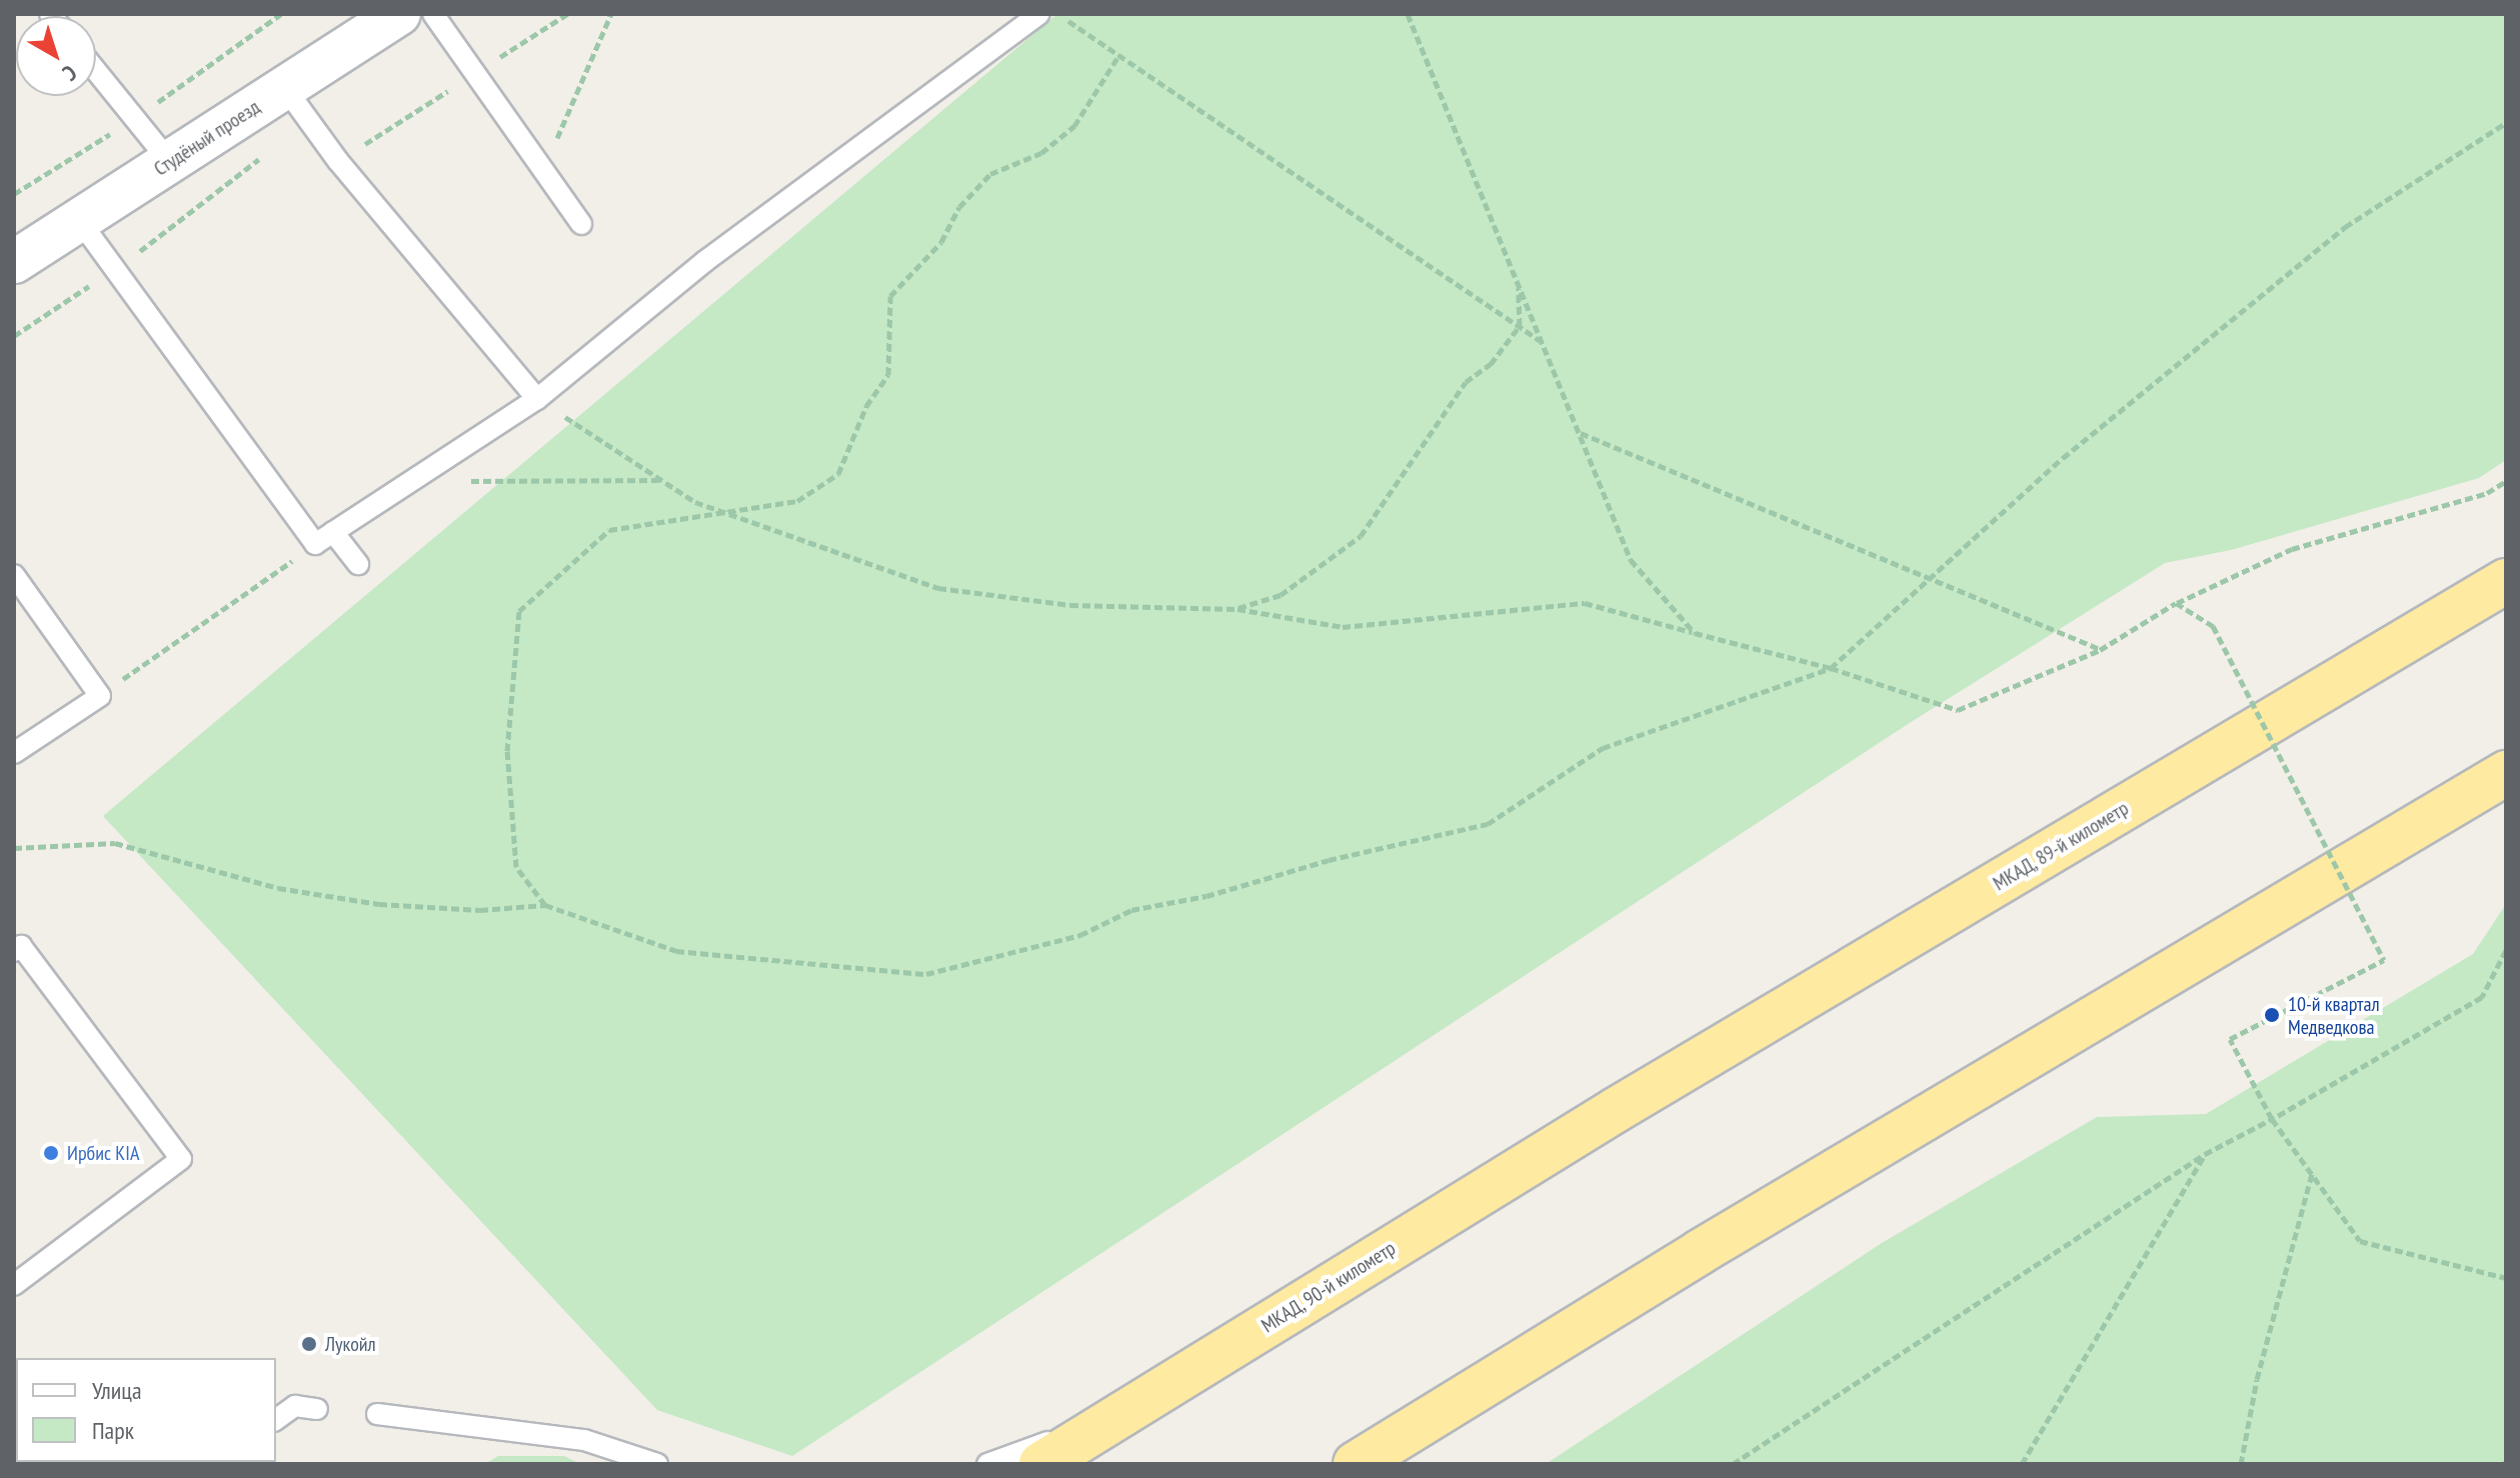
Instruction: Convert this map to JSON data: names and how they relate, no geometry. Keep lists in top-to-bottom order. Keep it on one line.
{"streets":{"highway":["МКАД, 89-й километр","МКАД, 90-й километр"],"street":["Студёный проезд"]},"crossings":[["МКАД, 89-й километр","МКАД, 90-й километр"]],"places":["10-й квартал Медведкова","Ирбис KIA","Лукойл"],"legend":["Улица","Парк"],"north":"bottom right"}
